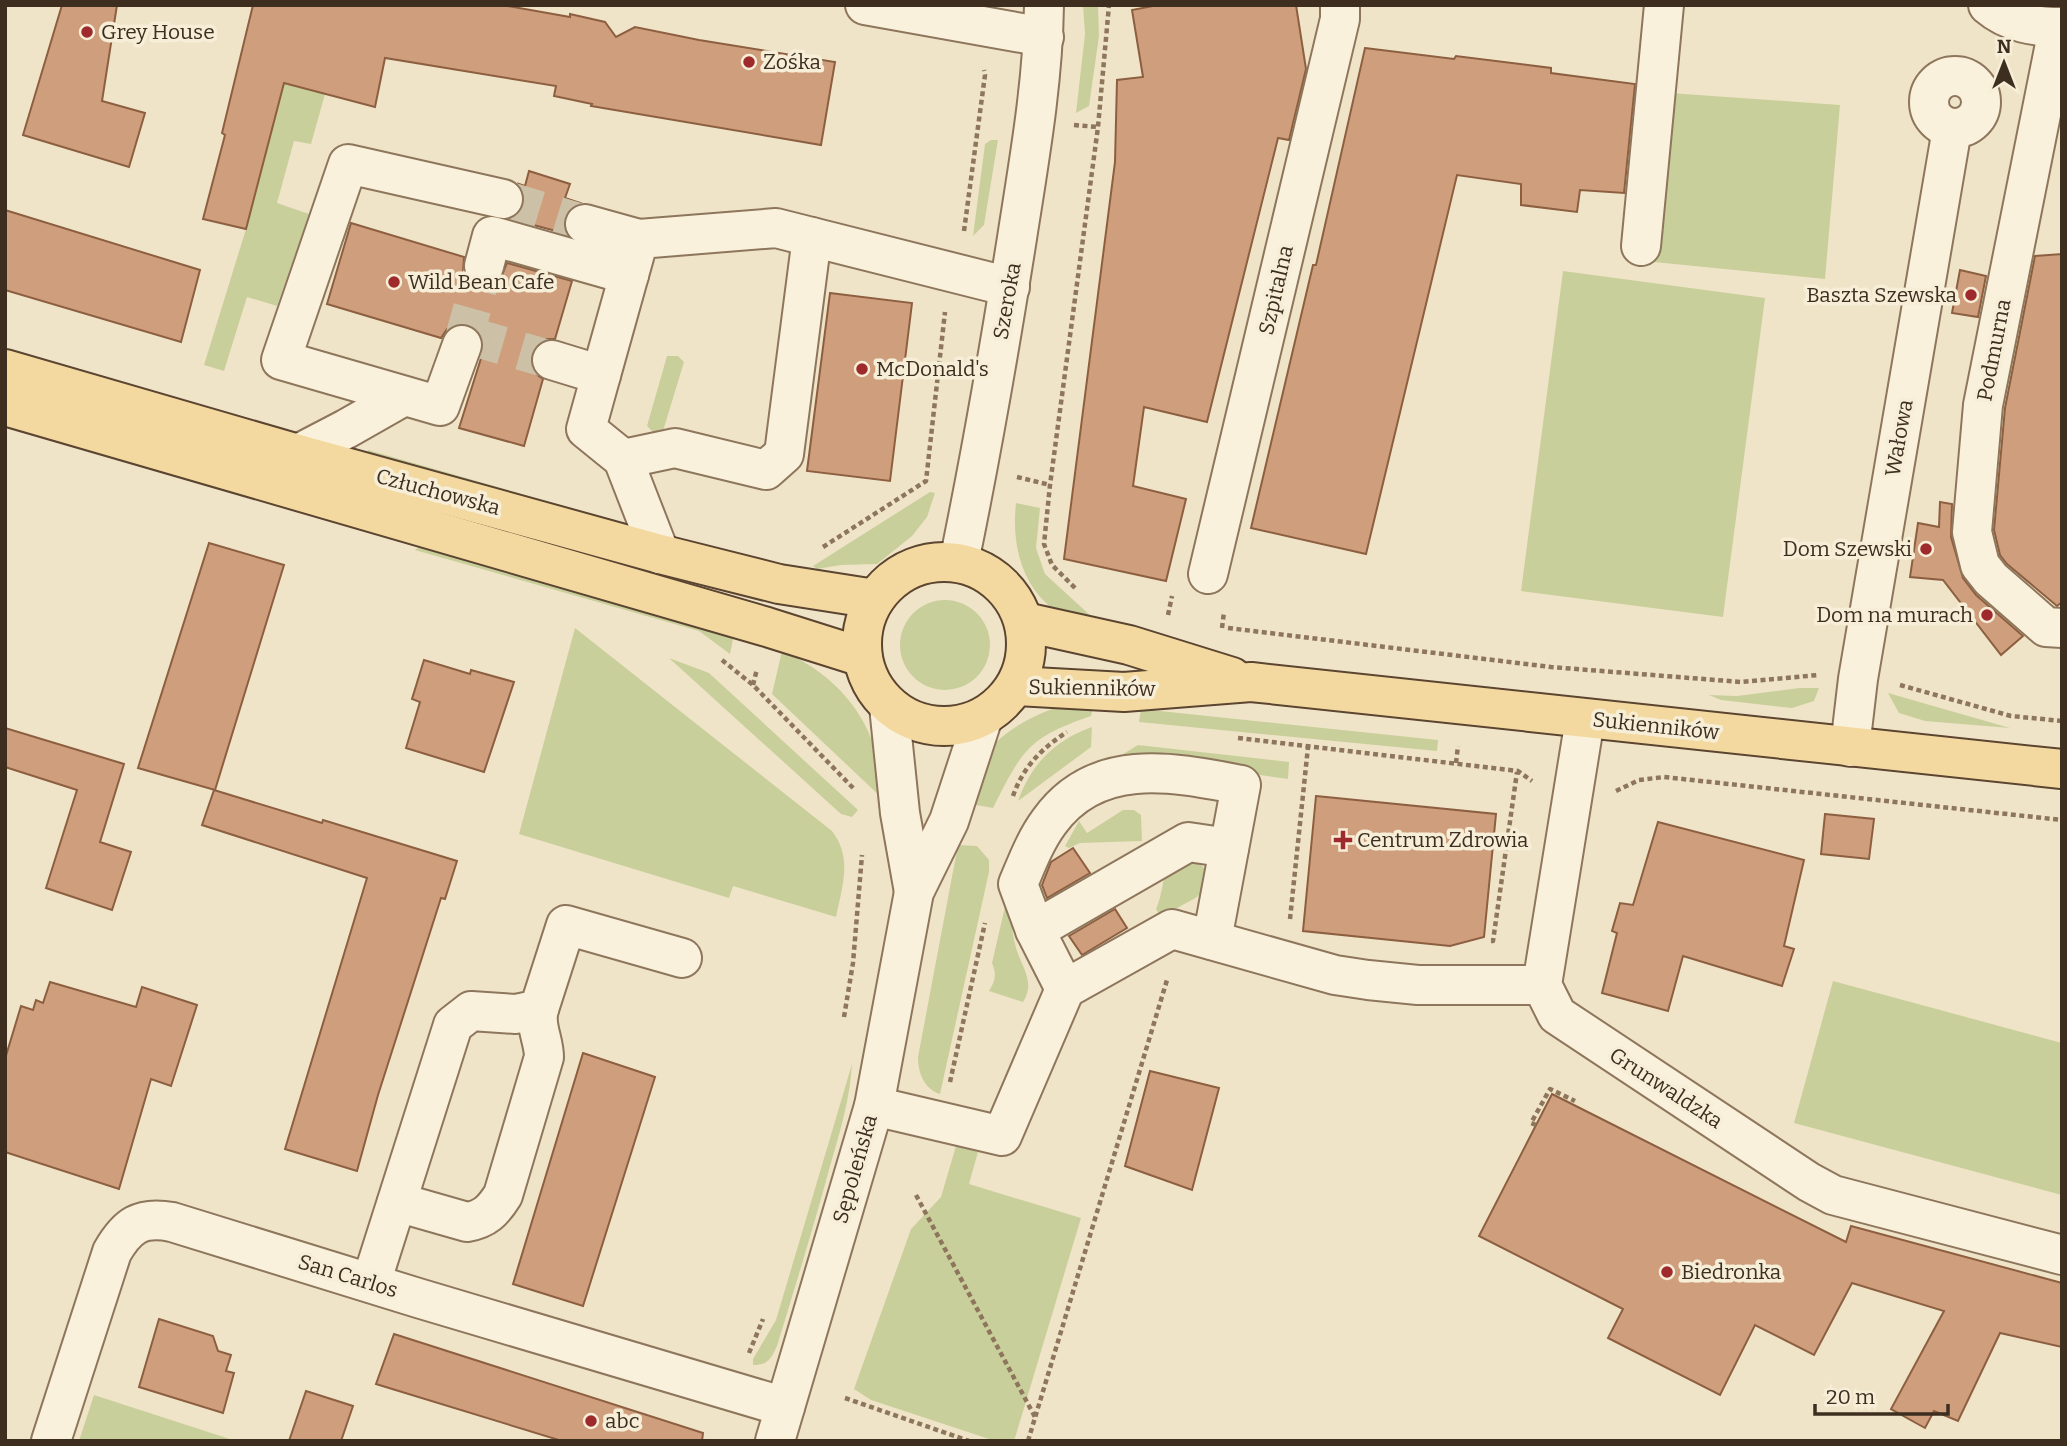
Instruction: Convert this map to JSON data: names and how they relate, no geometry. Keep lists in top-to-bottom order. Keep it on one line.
{"streets":{"main road":["Człuchowska","Sukienników"],"street":["Szpitalna","Szeroka","Podmurna","Wałowa","Grunwaldzka","Sępoleńska","San Carlos"]},"crossings":[["Szeroka","Człuchowska"],["Szeroka","Sukienników"],["Szeroka","Sępoleńska"],["Wałowa","Sukienników"],["Człuchowska","Sukienników"],["Człuchowska","Sępoleńska"],["Sukienników","Sępoleńska"],["Sępoleńska","San Carlos"]],"places":{"other":["Grey House","Zośka","Wild Bean Cafe","Baszta Szewska","McDonald's","Dom Szewski","Dom na murach","Biedronka","abc"],"health":["Centrum Zdrowia"]},"scale_bar":"20 m","north":"top"}
